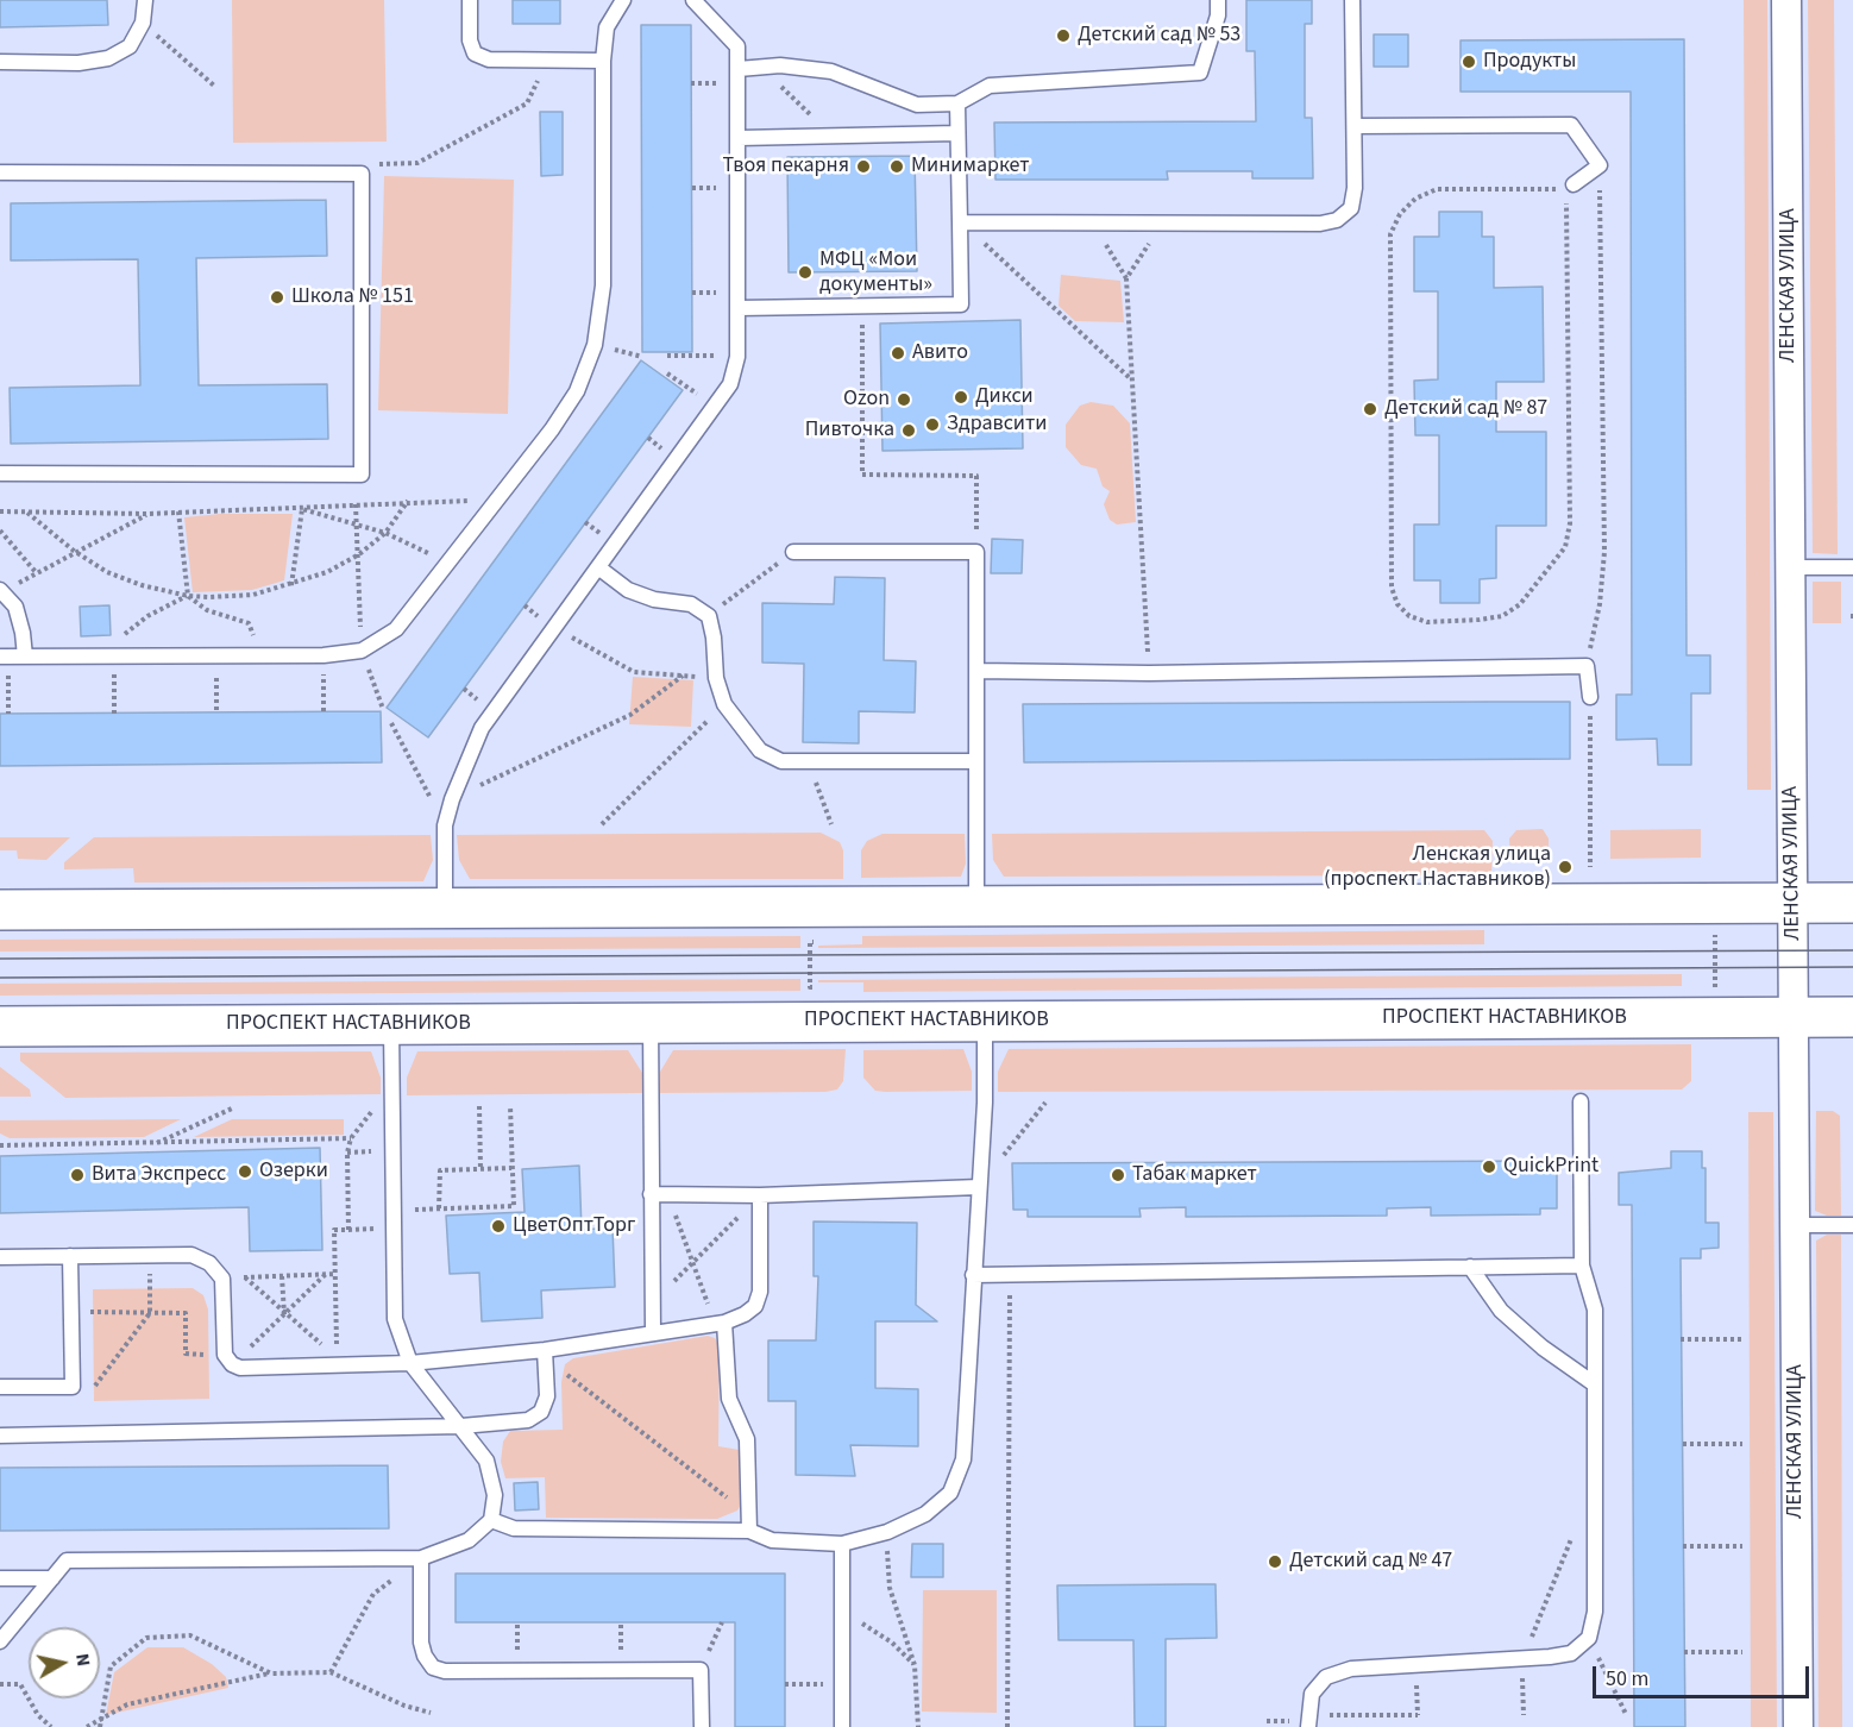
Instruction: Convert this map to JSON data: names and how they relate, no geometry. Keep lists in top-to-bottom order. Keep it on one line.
{"streets":{"main road":["ПРОСПЕКТ НАСТАВНИКОВ"],"street":["ЛЕНСКАЯ УЛИЦА"]},"crossings":[["ЛЕНСКАЯ УЛИЦА","ПРОСПЕКТ НАСТАВНИКОВ"]],"places":["Детский сад № 53","Продукты","Твоя пекарня","Минимаркет","МФЦ «Мои документы»","Школа № 151","Авито","Дикси","Ozon","Детский сад № 87","Здравсити","Пивточка","Ленская улица (проспект Наставников)","QuickPrint","Озерки","Вита Экспресс","Табак маркет","ЦветОптТорг","Детский сад № 47"],"scale_bar":"50 m","north":"right"}
